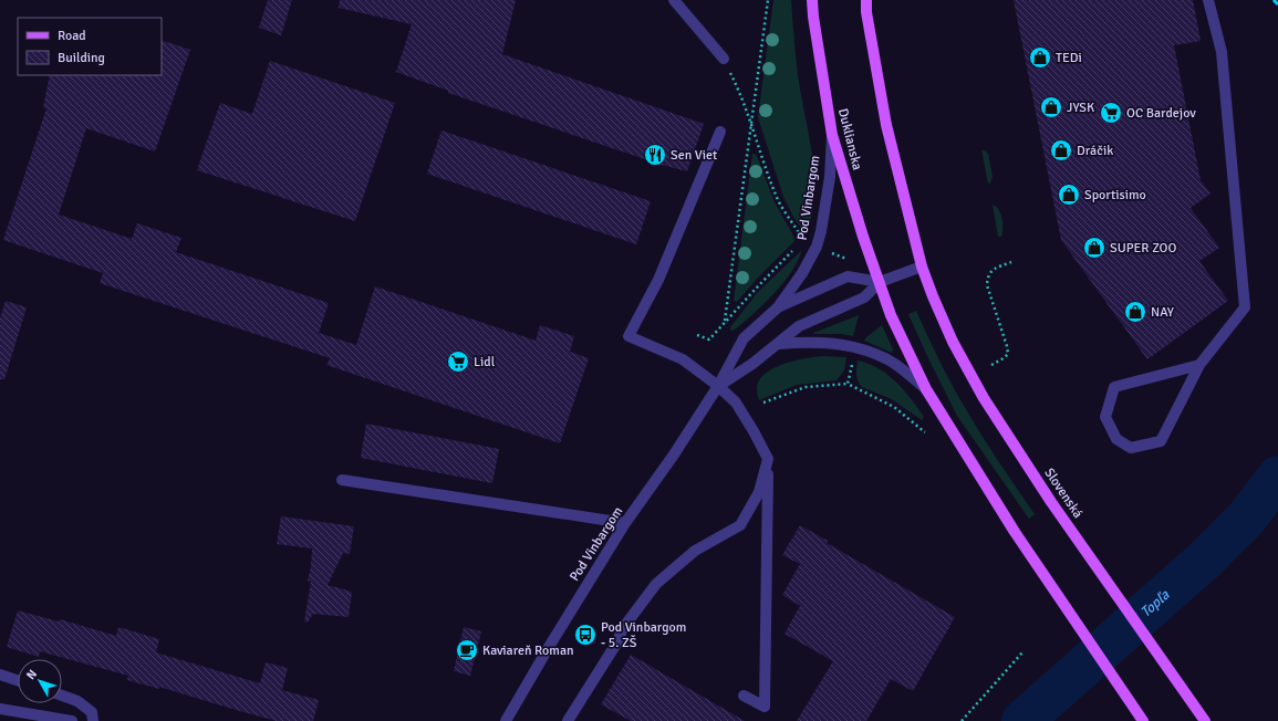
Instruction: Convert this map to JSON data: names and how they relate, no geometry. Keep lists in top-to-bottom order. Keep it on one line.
{"streets":{"main road":["Duklianska","Slovenská"],"street":["Pod Vinbargom"]},"crossings":[["Duklianska","Pod Vinbargom"],["Pod Vinbargom","Slovenská"]],"water":["Topľa"],"places":{"shop":["TEDi","JYSK","Dráčik","Sportisimo","SUPER ZOO","NAY"],"supermarket":["OC Bardejov","Lidl"],"restaurant":["Sen Viet"],"bus stop":["Pod Vinbargom - 5. ZŠ"],"cafe":["Kaviareň Roman"]},"legend":["Road","Building"],"north":"top left"}
